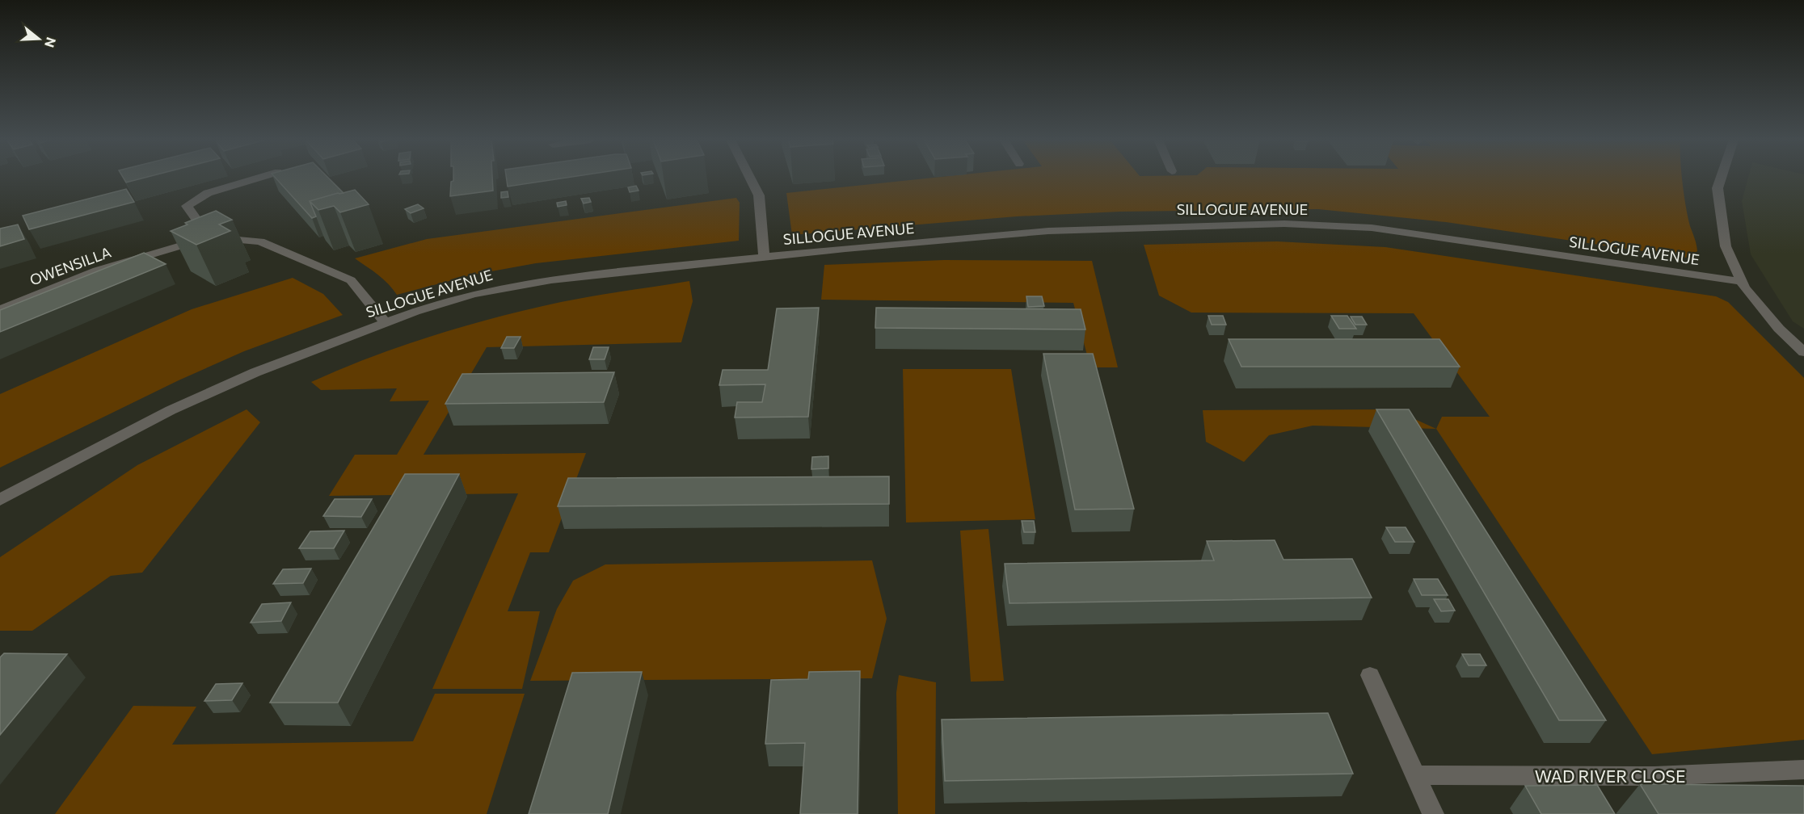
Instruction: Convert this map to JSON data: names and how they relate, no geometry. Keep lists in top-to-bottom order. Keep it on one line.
{"streets":{"street":["SILLOGUE AVENUE","OWENSILLA","WAD RIVER CLOSE"]},"crossings":[["SILLOGUE AVENUE","OWENSILLA"]],"north":"right"}
